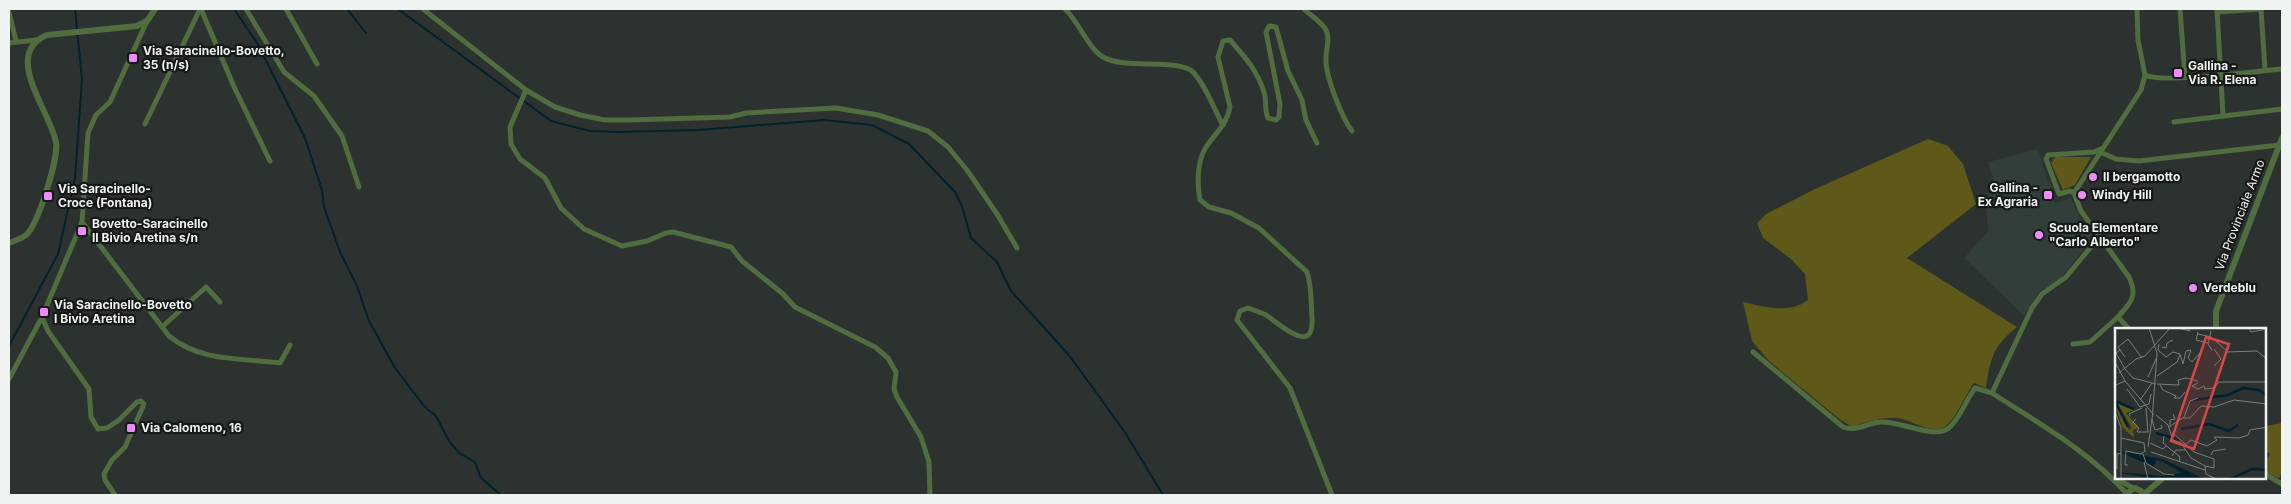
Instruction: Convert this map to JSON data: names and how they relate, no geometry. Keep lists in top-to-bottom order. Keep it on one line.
{"streets":{"street":["Via Provinciale Armo"]},"places":{"transit":["Via Saracinello-Bovetto, 35 (n/s)","Gallina - Via R. Elena","Gallina - Ex Agraria","Via Saracinello- Croce (Fontana)","Bovetto-Saracinello II Bivio Aretina s/n","Via Saracinello-Bovetto I Bivio Aretina","Via Calomeno, 16"],"other":["Il bergamotto","Windy Hill","Scuola Elementare \"Carlo Alberto\"","Verdeblu"]}}
